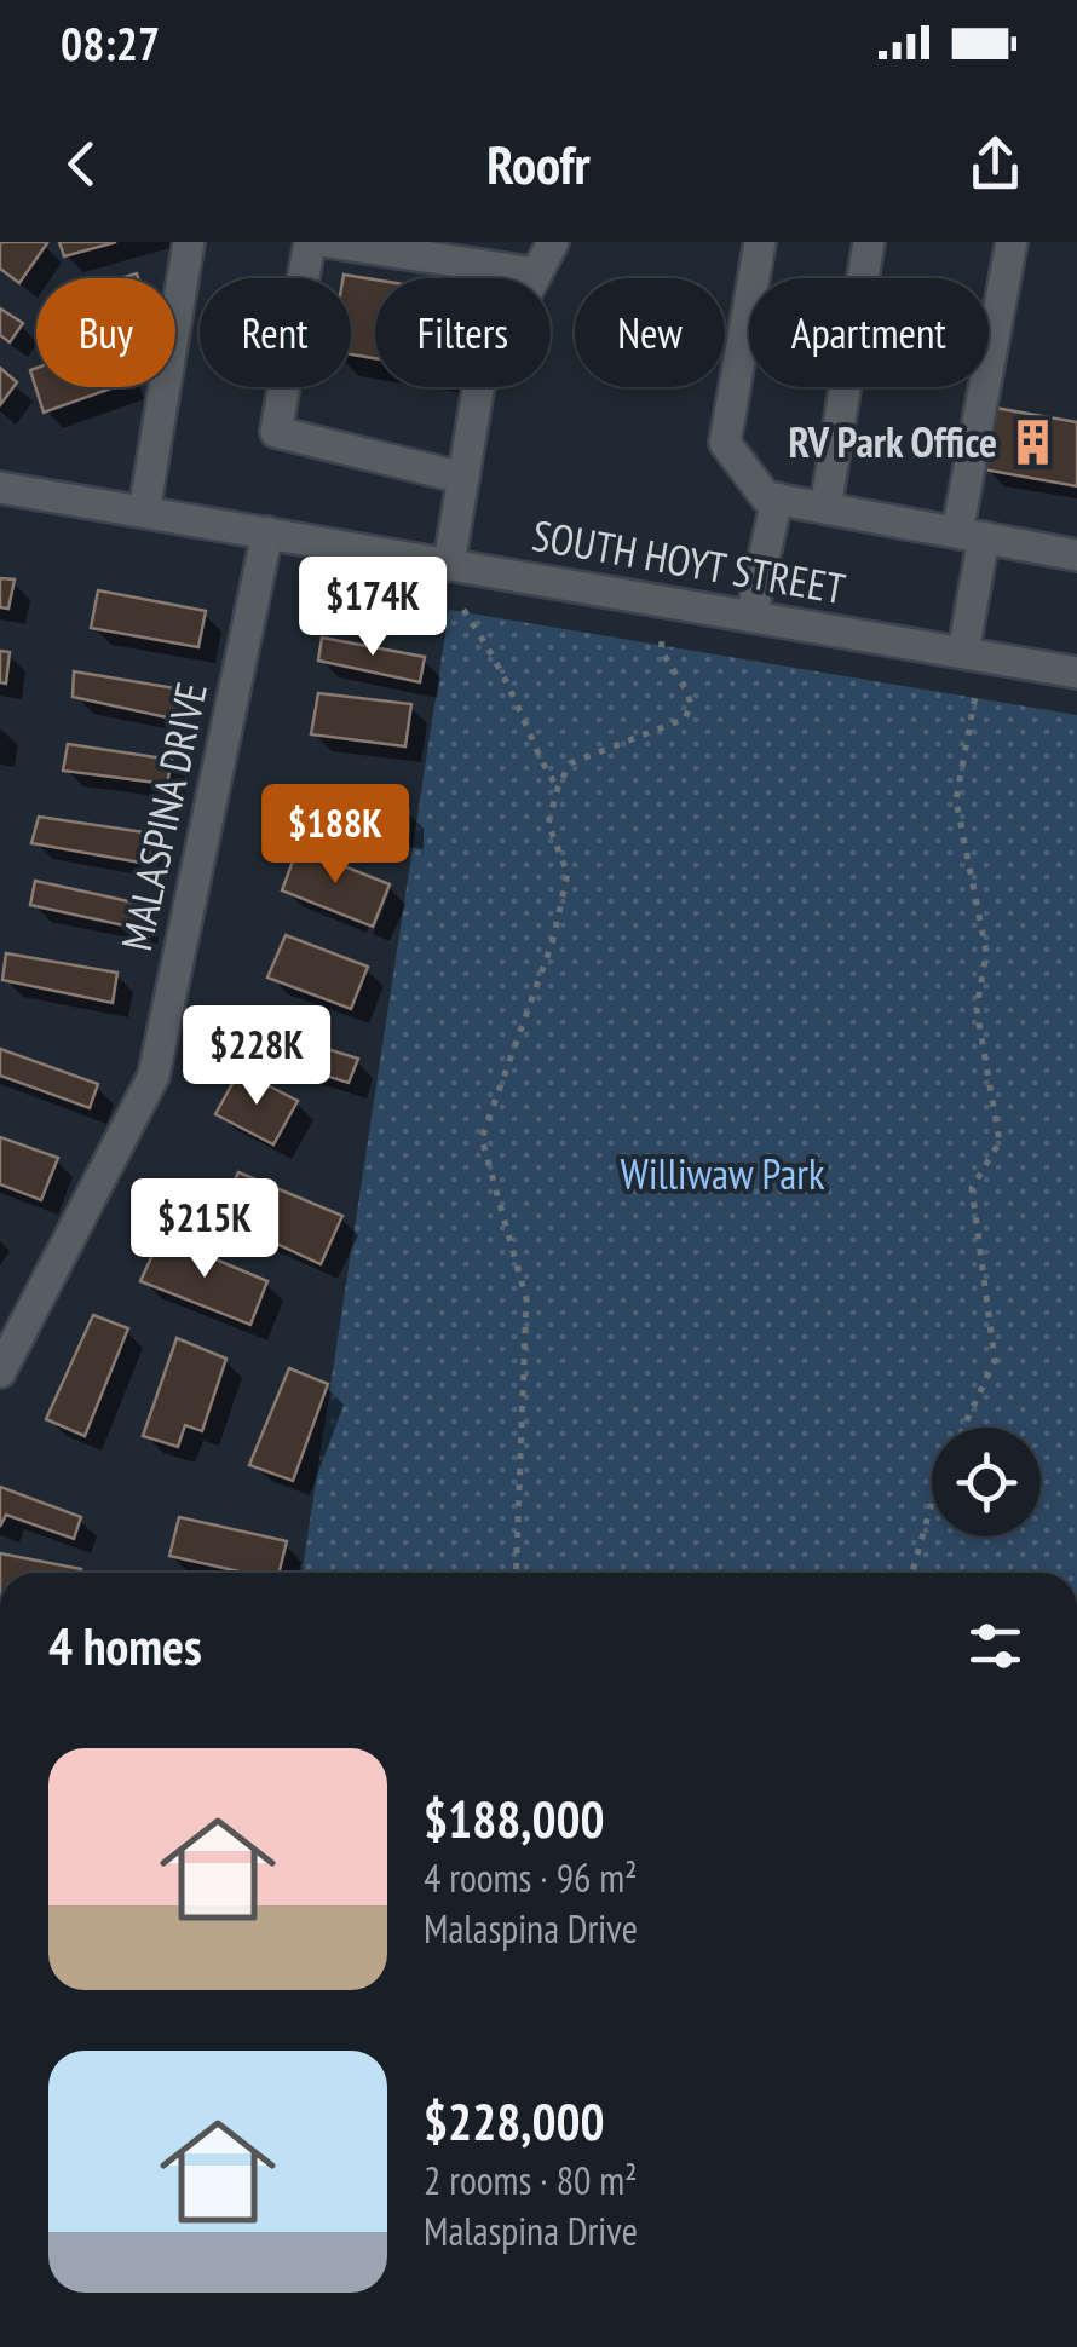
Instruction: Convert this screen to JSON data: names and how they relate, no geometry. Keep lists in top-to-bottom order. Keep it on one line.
{"streets":{"street":["SOUTH HOYT STREET","MALASPINA DRIVE"]},"crossings":[["SOUTH HOYT STREET","MALASPINA DRIVE"]],"parks":["Williwaw Park"],"places":{"building":["RV Park Office"]},"page":{"status":"08:27","header":"Roofr","chip":["Buy","Rent","Filters","New","Apartment"],"price":["$174K","$188K","$228K","$215K"],"heading":"4 homes","list":[{"name":"$188,000","note":"4 rooms · 96 m² · Malaspina Drive"},{"name":"$228,000","note":"2 rooms · 80 m² · Malaspina Drive"}]}}
